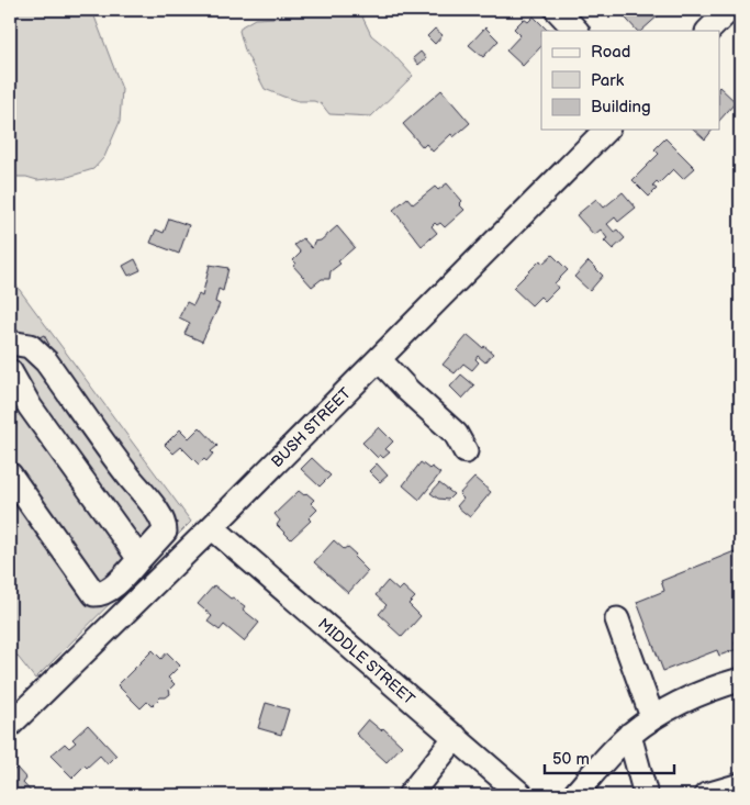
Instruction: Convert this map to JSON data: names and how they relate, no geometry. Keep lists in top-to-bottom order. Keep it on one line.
{"streets":{"street":["BUSH STREET","MIDDLE STREET"]},"crossings":[["BUSH STREET","MIDDLE STREET"]],"legend":["Road","Park","Building"],"scale_bar":"50 m"}
